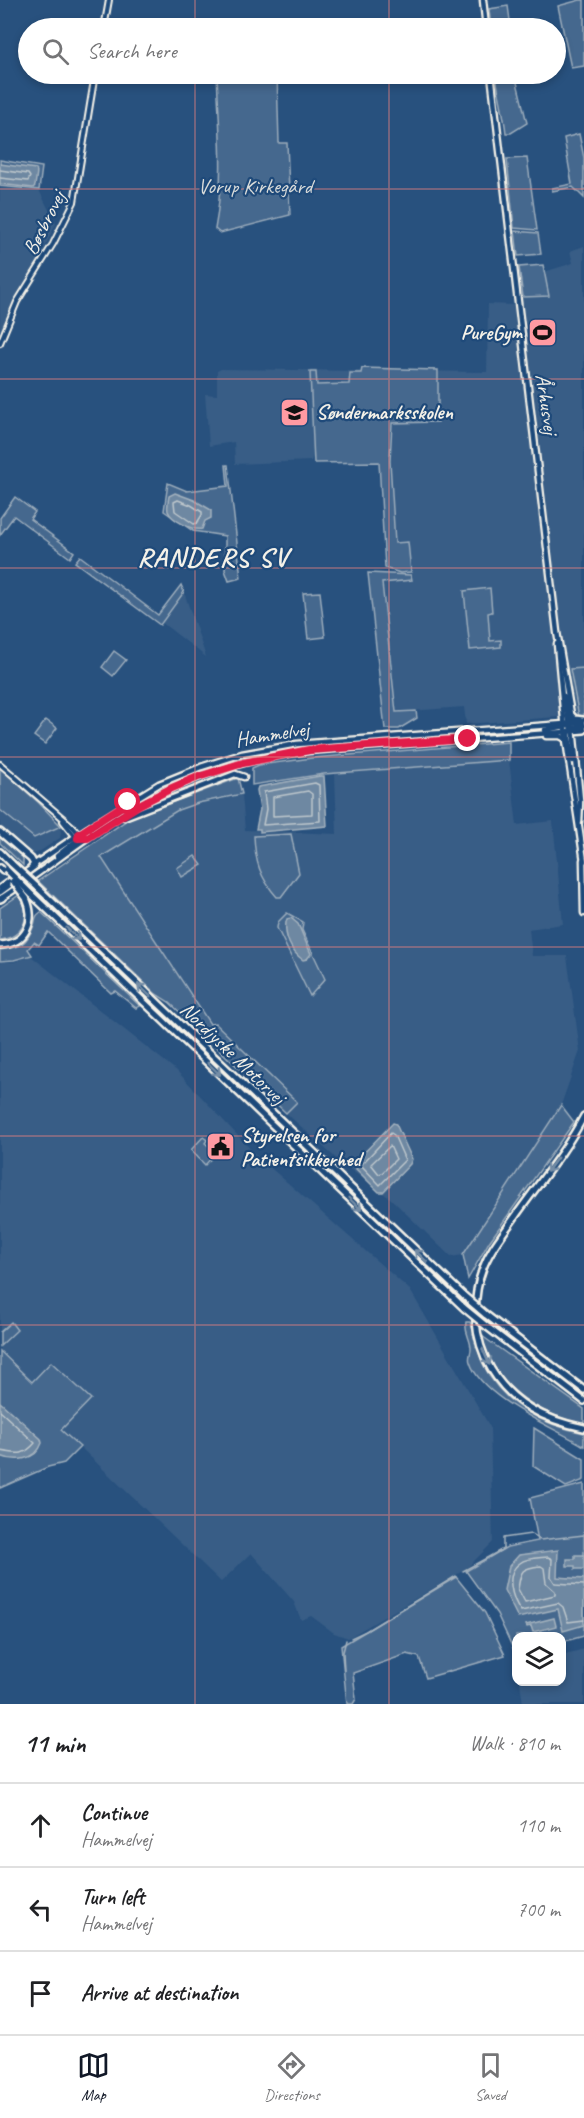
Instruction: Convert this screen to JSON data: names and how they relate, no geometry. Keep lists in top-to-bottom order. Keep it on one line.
{"streets":{"highway":["Nordjyske Motorvej"],"main road":["Århusvej","Hammelvej"],"street":["Bøsbrovej"]},"crossings":[["Århusvej","Hammelvej"]],"districts":["RANDERS SV"],"parks":["Vorup Kirkegård"],"places":{"sports":["PureGym"],"school or university":["Søndermarksskolen"],"public building":["Styrelsen for Patientsikkerhed"]},"page":{"search":"Search here","heading":["11 min","Walk · 810 m"],"list":[["Continue","Hammelvej","110 m"],["Turn left","Hammelvej","700 m"],"Arrive at destination"],"nav":["Map","Directions","Saved"]}}
